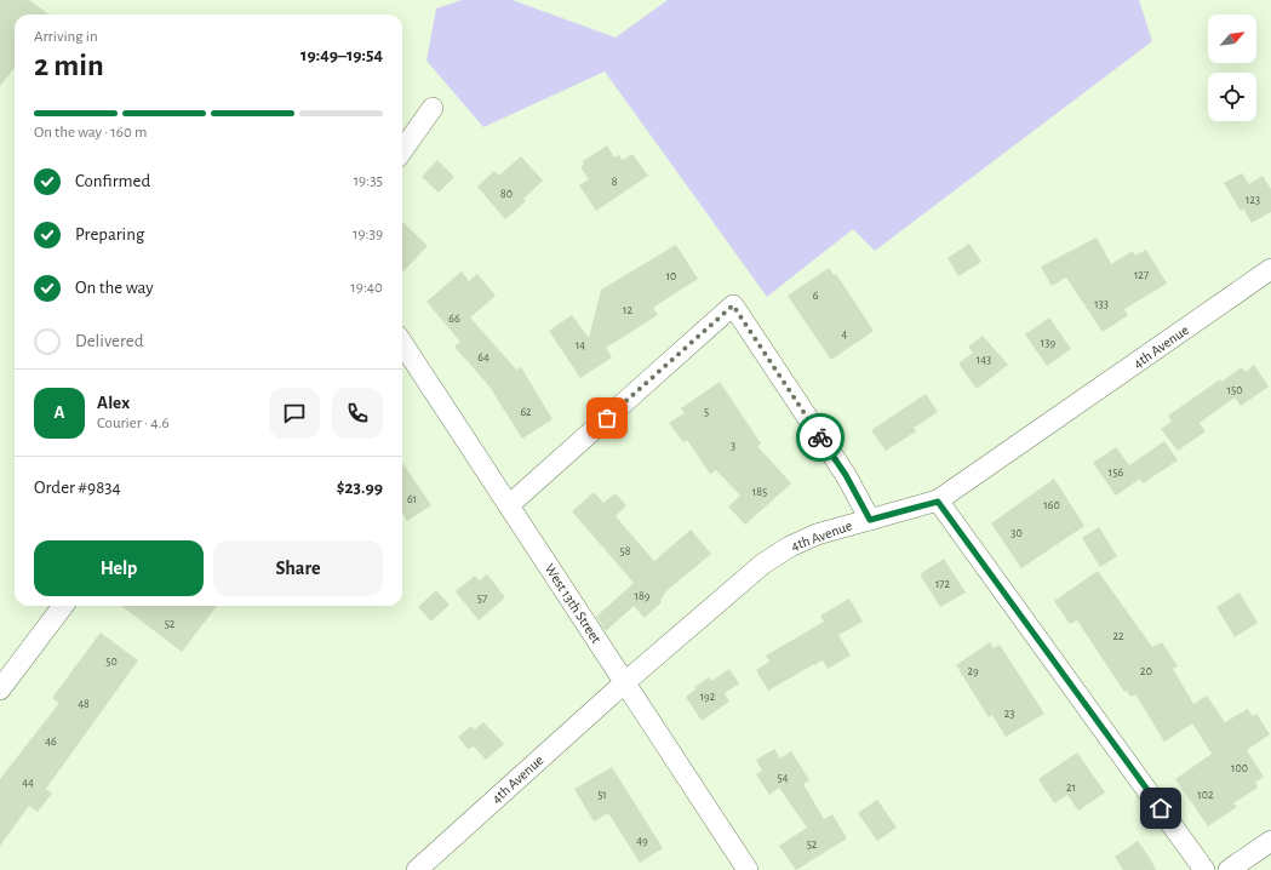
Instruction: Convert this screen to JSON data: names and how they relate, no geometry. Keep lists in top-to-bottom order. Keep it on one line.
{"streets":{"street":["4th Avenue","West 13th Street"]},"crossings":[["4th Avenue","West 13th Street"]],"house_numbers":["8","80","123","127","10","6","133","12","66","4","139","14","64","143","150","62","5","3","156","185","61","160","30","58","172","189","57","52","22","50","29","20","192","48","23","46","100","54","44","21","51","102","49","52"],"north":"top right","page":{"heading":["2 min","Arriving in","19:49–19:54"],"panel":["Alex","Courier · 4.6","Order #9834","$23.99"],"bar":"On the way · 160 m","list":[["Confirmed","19:35"],["Preparing","19:39"],["On the way","19:40"],"Delivered"],"round":"A","buttons":["Help","Share"]}}
